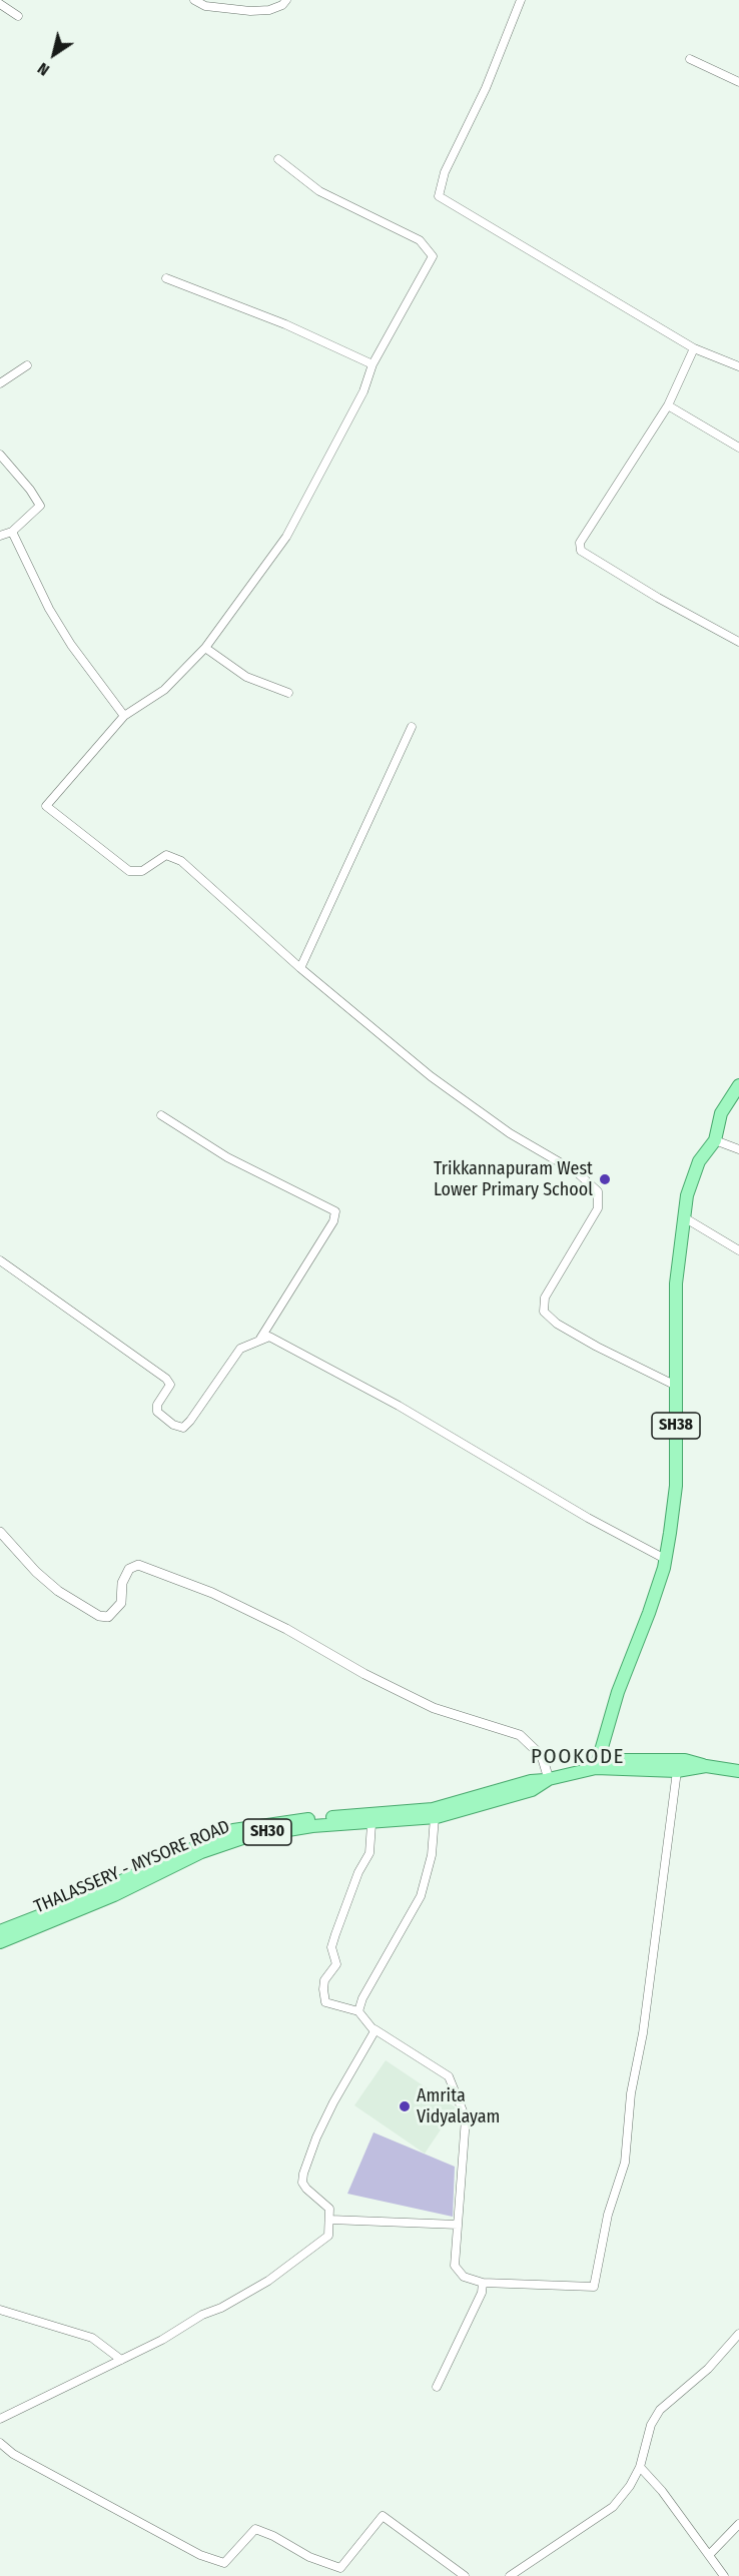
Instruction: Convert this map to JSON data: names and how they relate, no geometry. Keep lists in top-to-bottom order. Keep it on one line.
{"streets":{"main road":["SH38","SH30","THALASSERY - MYSORE ROAD"]},"crossings":[["SH38","THALASSERY - MYSORE ROAD"]],"districts":["POOKODE"],"places":["Trikkannapuram West Lower Primary School","Amrita Vidyalayam"],"north":"bottom left"}
